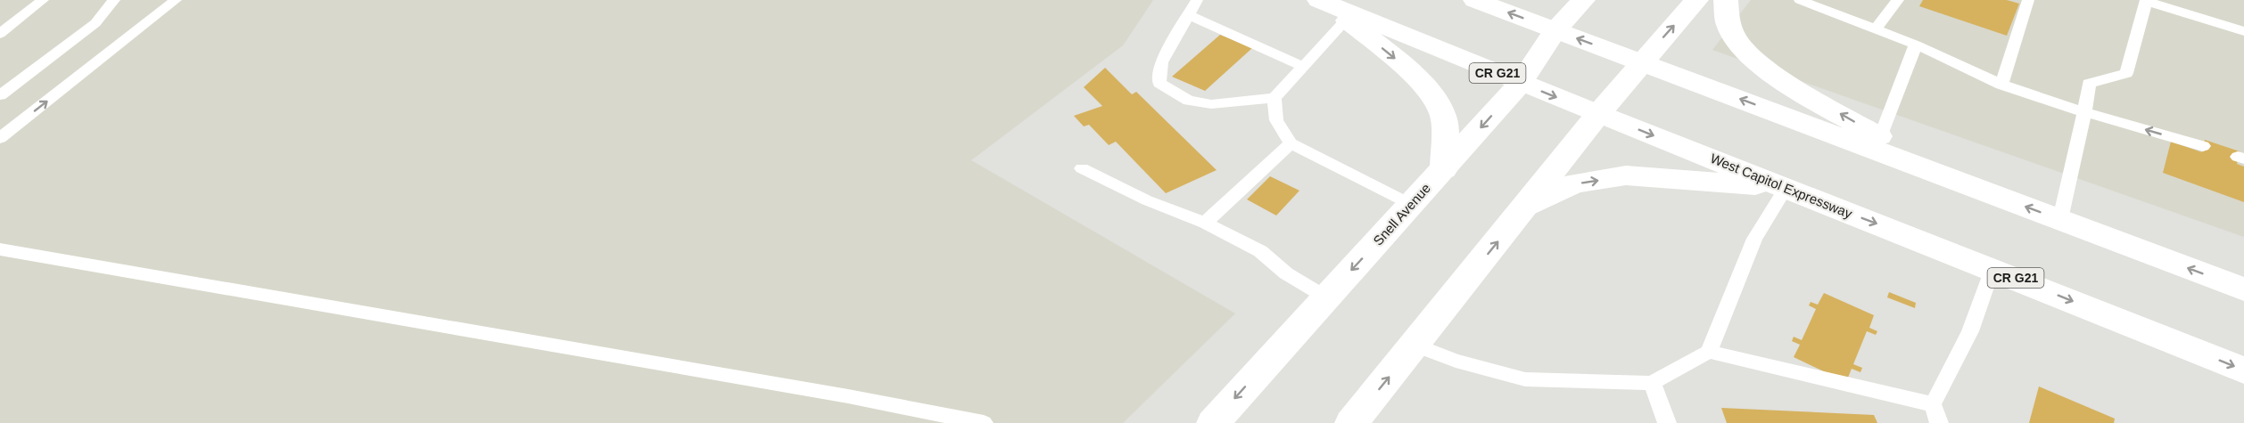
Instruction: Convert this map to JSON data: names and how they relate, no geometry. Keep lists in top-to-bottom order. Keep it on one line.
{"streets":{"main road":["CR G21","West Capitol Expressway","Snell Avenue"]},"crossings":[["West Capitol Expressway","Snell Avenue"]]}
